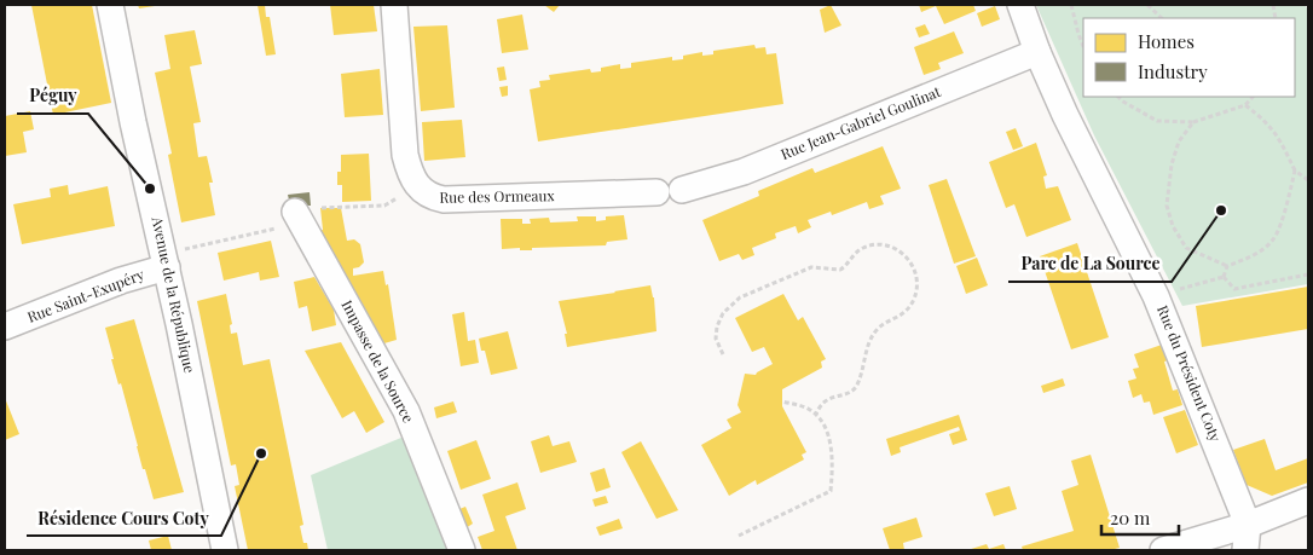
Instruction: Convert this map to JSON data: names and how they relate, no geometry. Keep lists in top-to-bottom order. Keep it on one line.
{"streets":{"street":["Rue Jean-Gabriel Goulinat","Rue des Ormeaux","Avenue de la République","Rue Saint-Exupéry","Impasse de la Source","Rue du Président Coty"]},"crossings":[["Rue Jean-Gabriel Goulinat","Rue des Ormeaux"],["Rue Jean-Gabriel Goulinat","Rue du Président Coty"],["Avenue de la République","Rue Saint-Exupéry"]],"places":["Péguy","Parc de La Source","Résidence Cours Coty"],"legend":["Homes","Industry"],"scale_bar":"20 m"}
